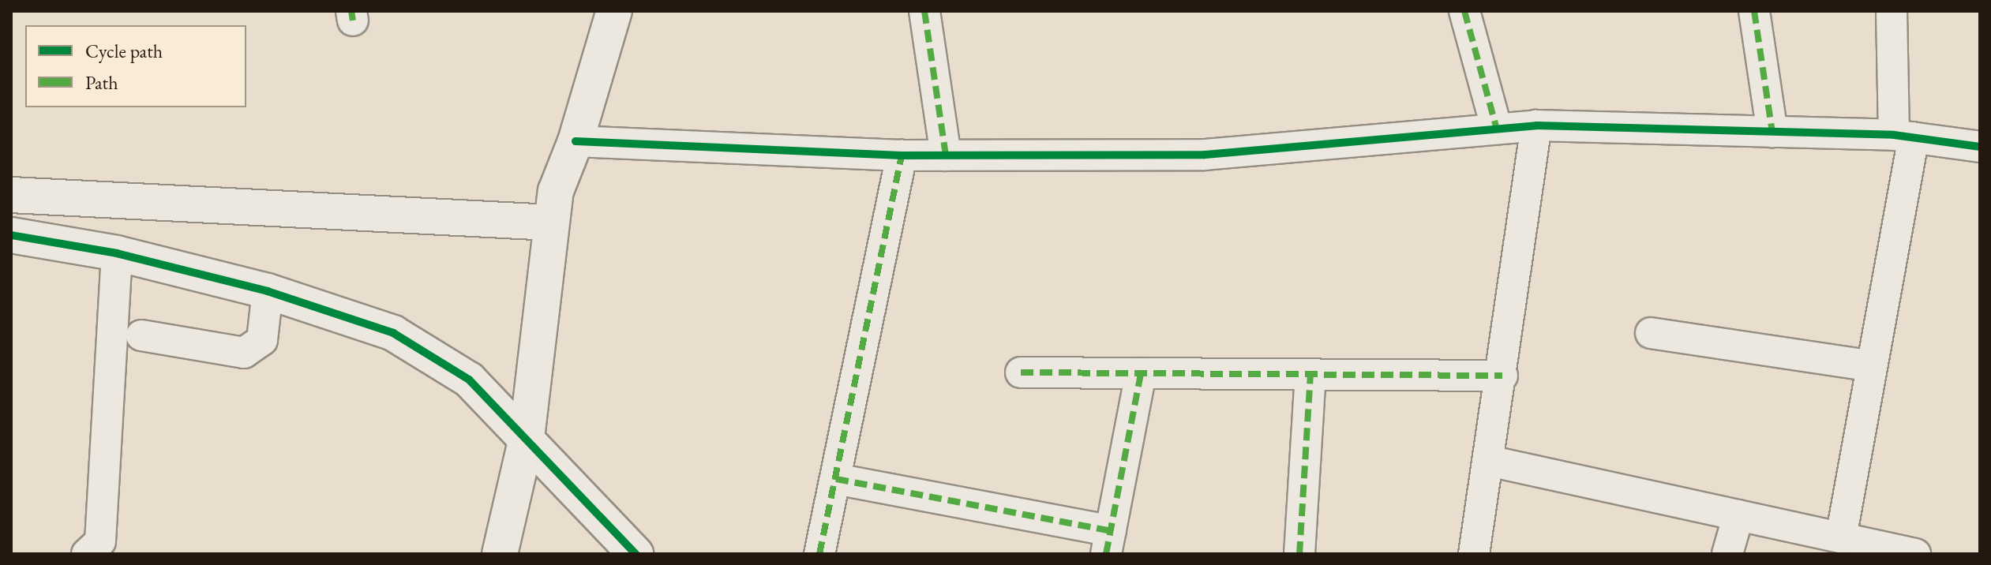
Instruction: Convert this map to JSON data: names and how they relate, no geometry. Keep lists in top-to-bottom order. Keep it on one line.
{"legend":["Cycle path","Path"]}
